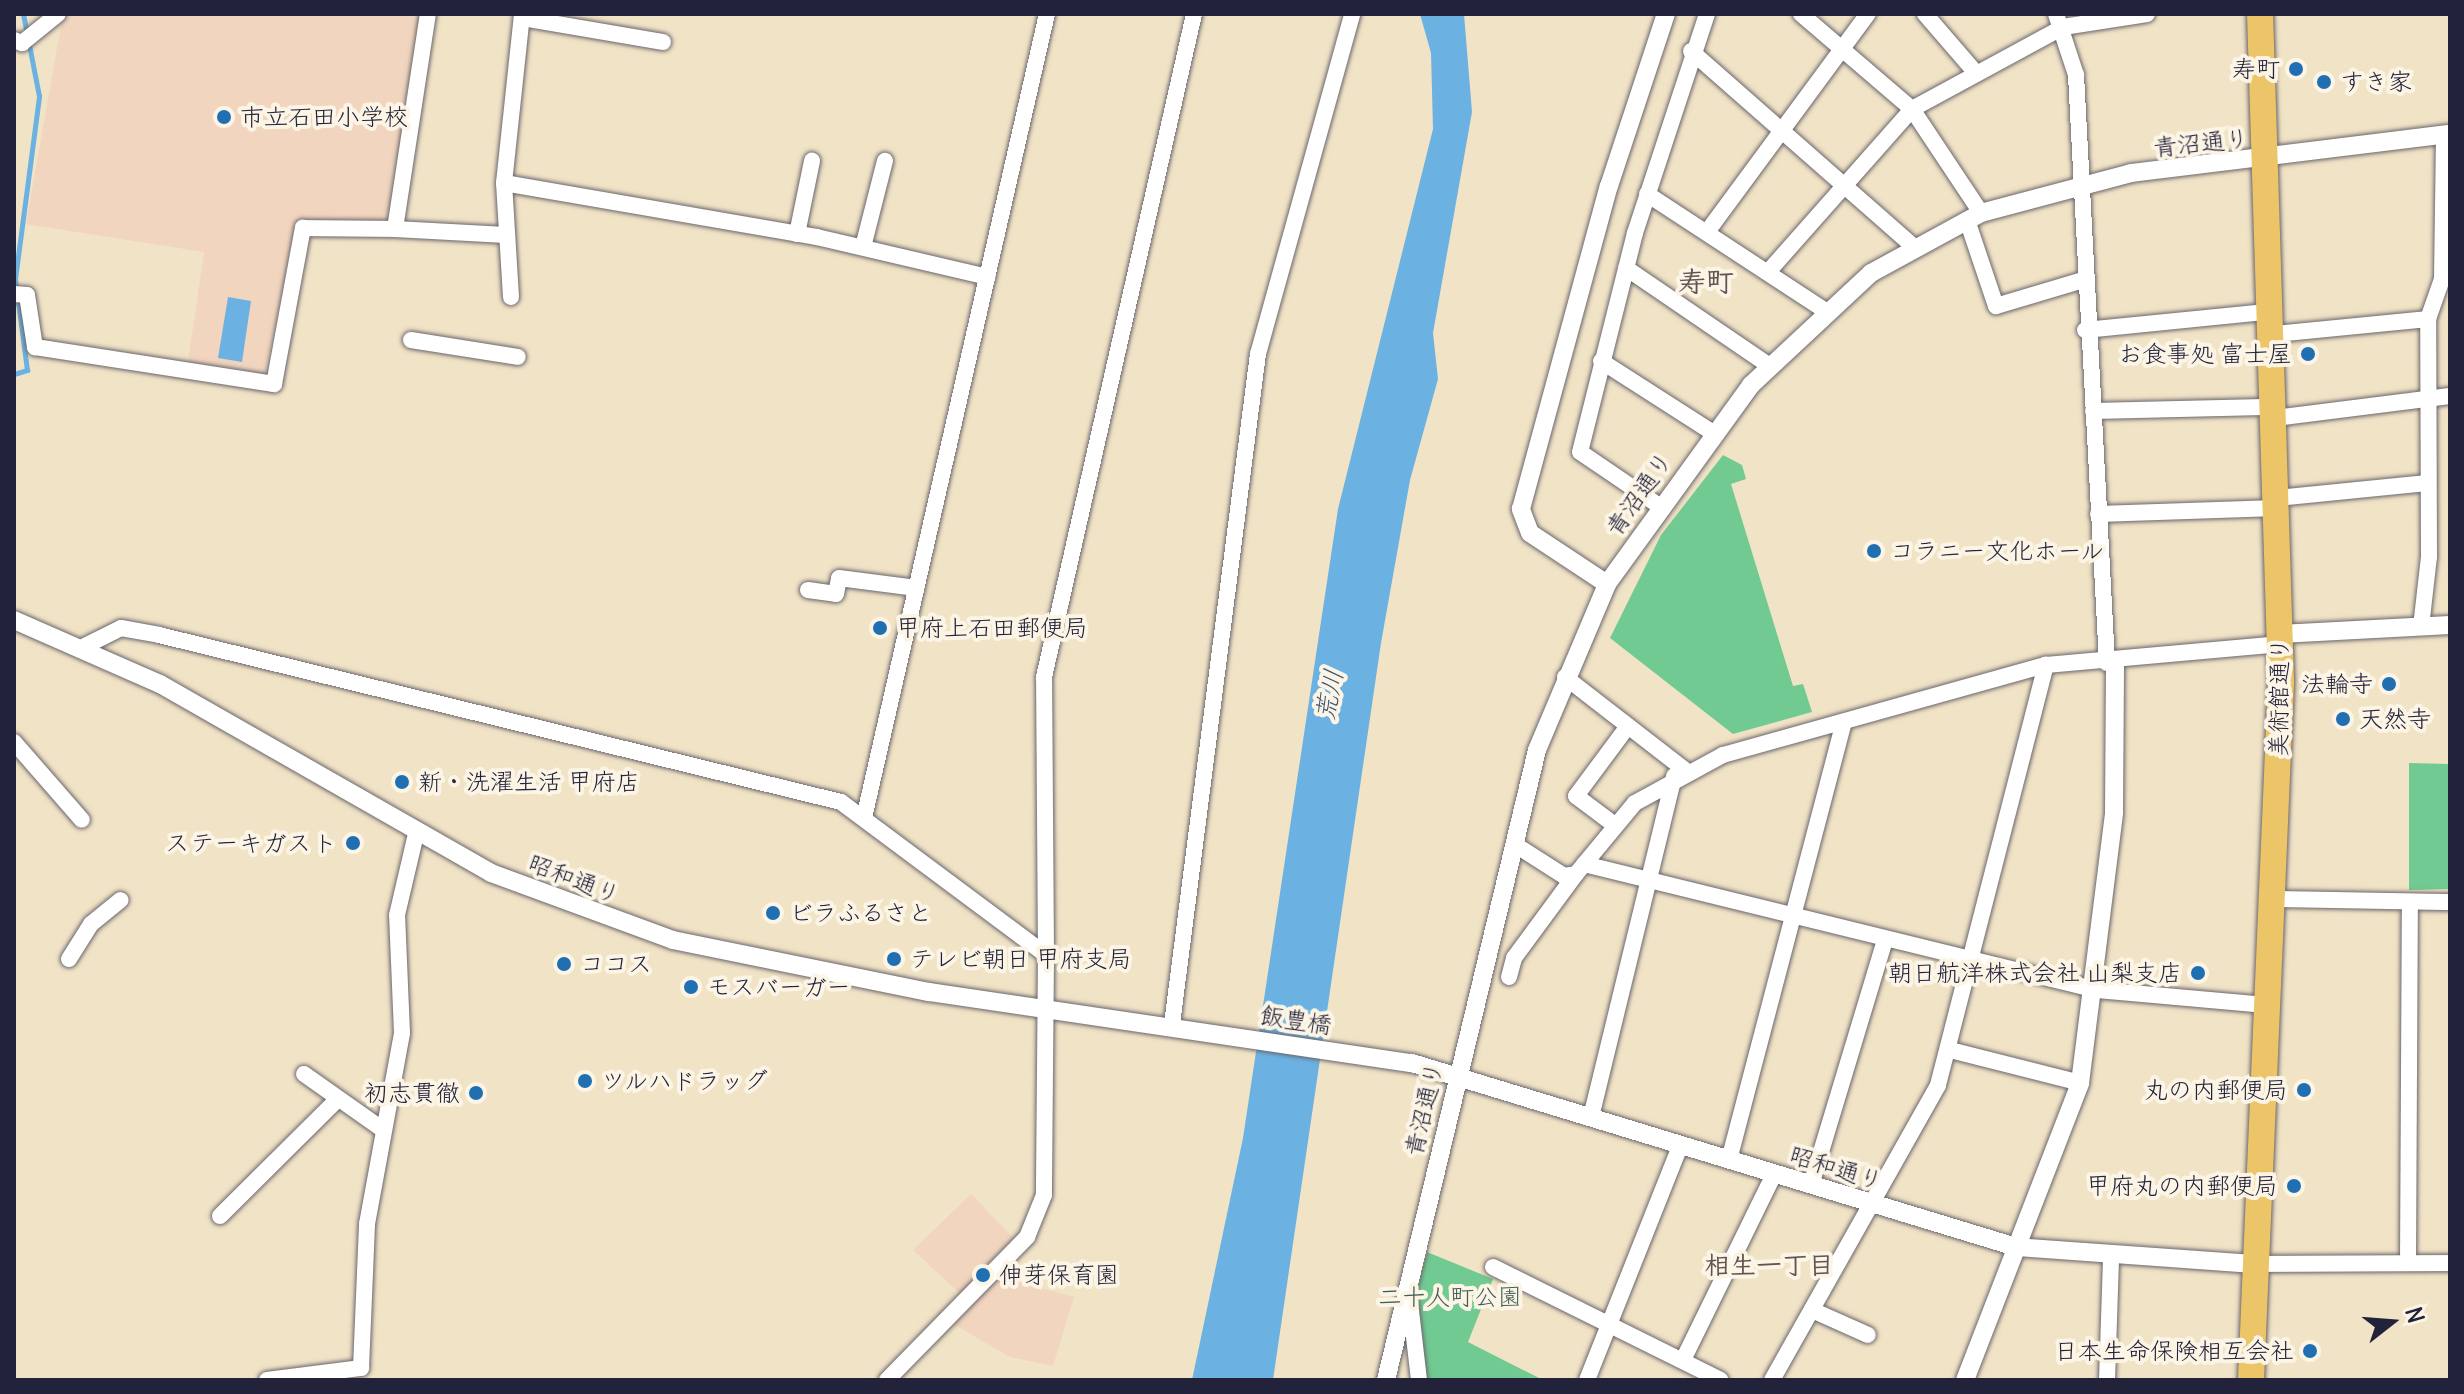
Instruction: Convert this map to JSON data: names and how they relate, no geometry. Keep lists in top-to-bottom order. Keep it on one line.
{"streets":{"highway":["美術館通り"],"street":["青沼通り","昭和通り","飯豊橋"]},"crossings":[["青沼通り","美術館通り"],["青沼通り","昭和通り"],["美術館通り","昭和通り"],["昭和通り","飯豊橋"]],"districts":["寿町","相生一丁目"],"water":["荒川"],"parks":["二十人町公園"],"places":["寿町","すき家","市立石田小学校","お食事処 富士屋","コラニー文化ホール","甲府上石田郵便局","法輪寺","天然寺","新・洗濯生活 甲府店","ステーキガスト","ビラふるさと","テレビ朝日 甲府支局","ココス","朝日航洋株式会社 山梨支店","モスバーガー","ツルハドラッグ","丸の内郵便局","初志貫徹","甲府丸の内郵便局","伸芽保育園","日本生命保険相互会社"],"north":"right"}
